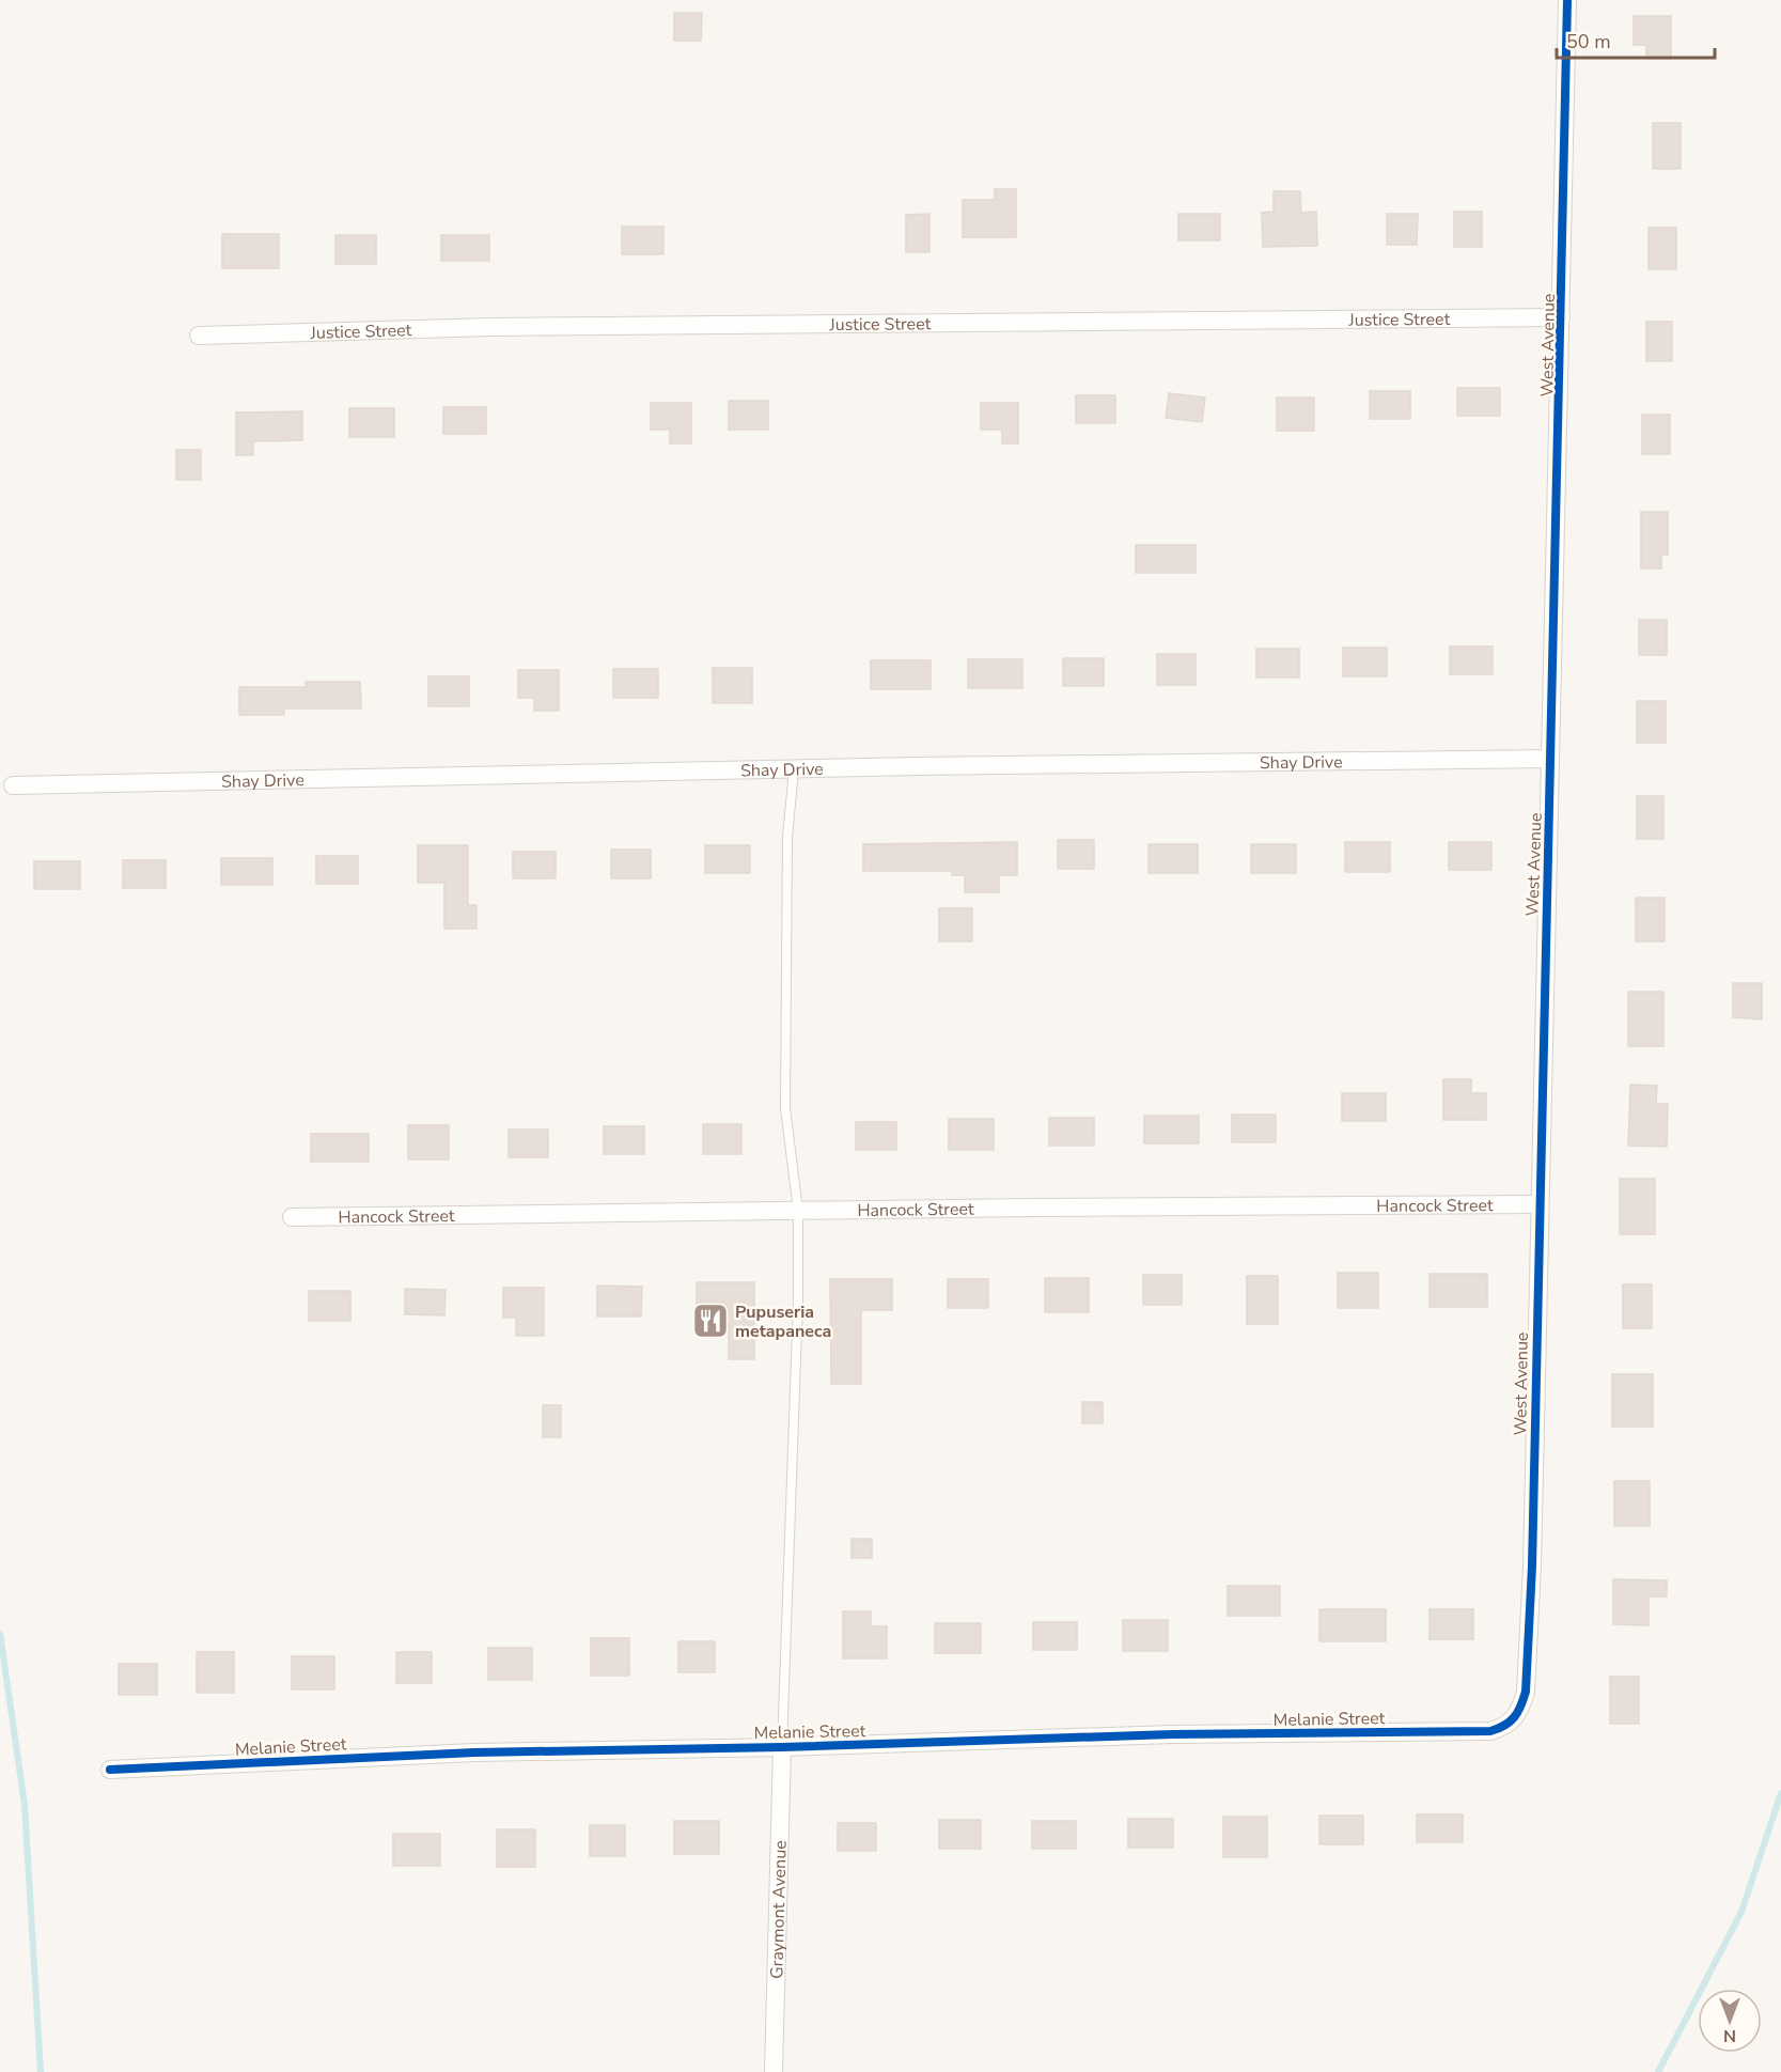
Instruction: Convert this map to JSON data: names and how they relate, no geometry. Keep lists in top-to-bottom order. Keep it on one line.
{"streets":{"street":["Justice Street","West Avenue","Shay Drive","Hancock Street","Melanie Street","Graymont Avenue"]},"crossings":[["Justice Street","West Avenue"],["West Avenue","Shay Drive"],["West Avenue","Hancock Street"],["West Avenue","Melanie Street"],["Melanie Street","Graymont Avenue"]],"places":{"restaurant":["Pupuseria metapaneca"]},"scale_bar":"50 m","north":"bottom"}
